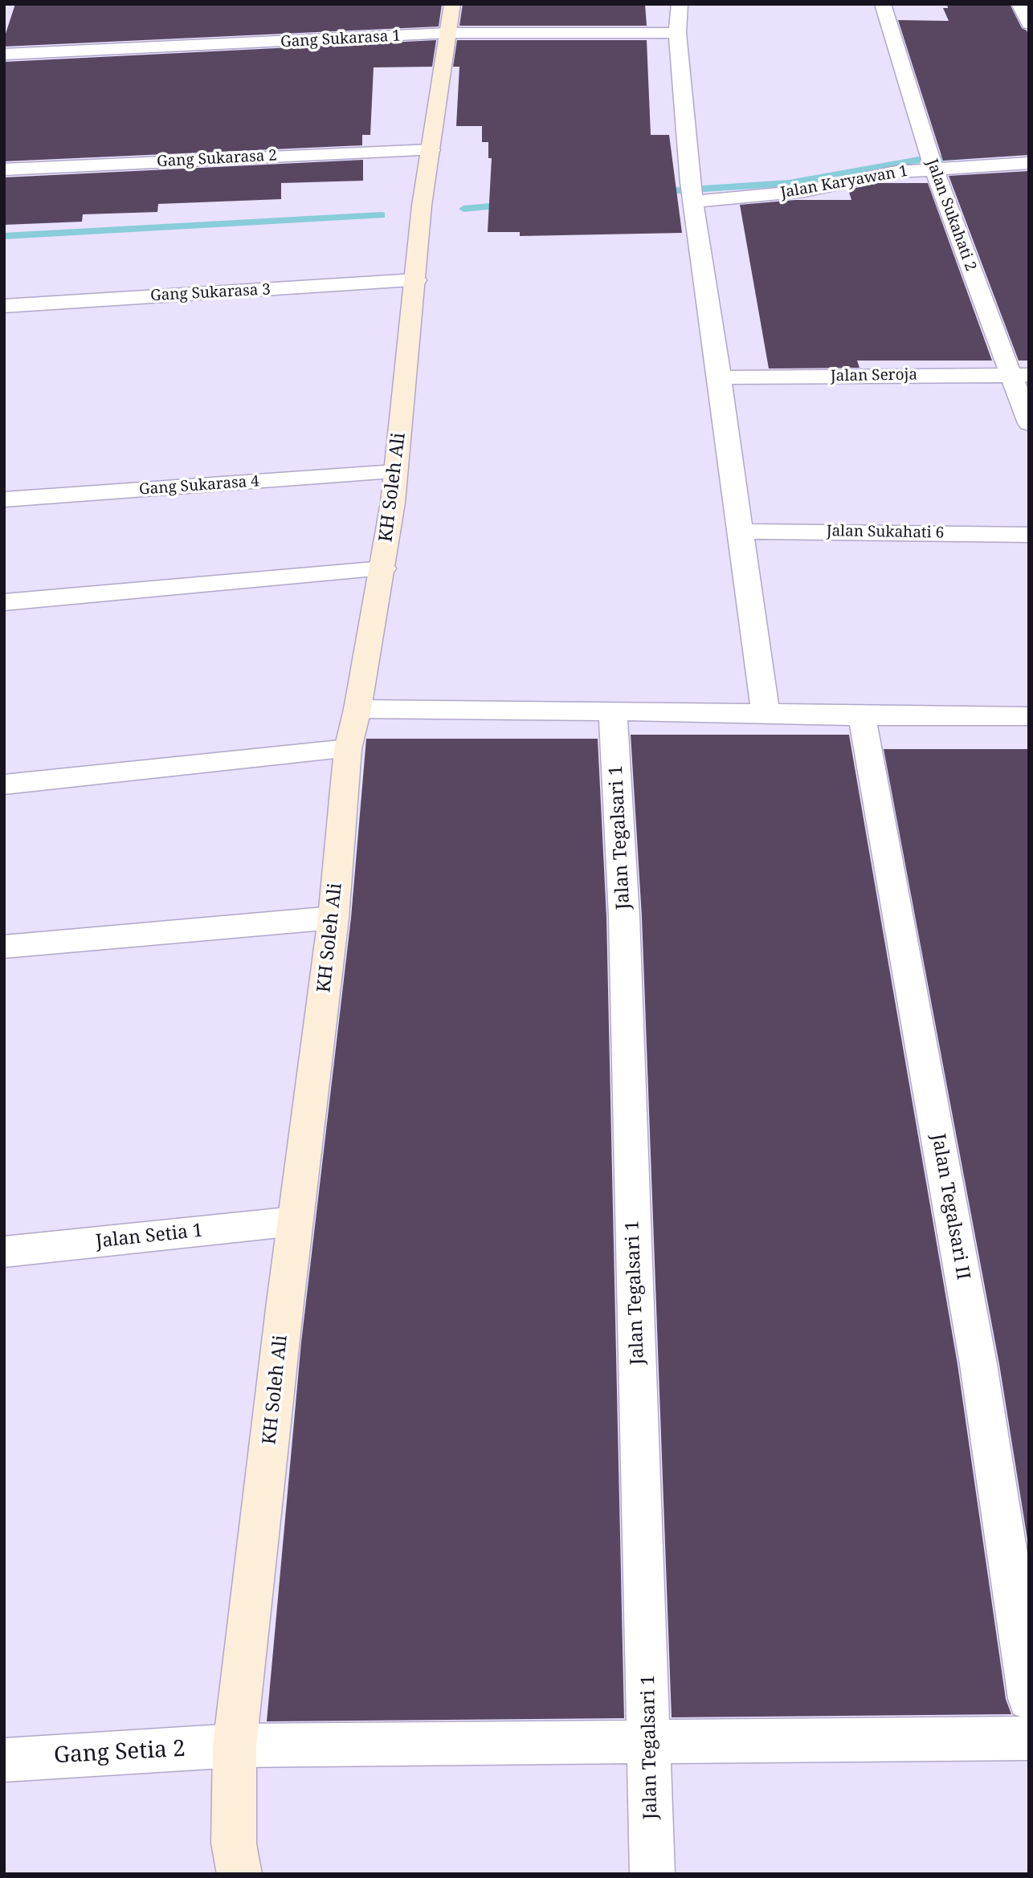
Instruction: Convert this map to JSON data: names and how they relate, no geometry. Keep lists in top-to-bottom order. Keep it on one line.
{"streets":{"street":["Gang Sukarasa 1","Gang Sukarasa 2","Jalan Karyawan 1","Jalan Sukahati 2","Gang Sukarasa 3","Jalan Seroja","Gang Sukarasa 4","KH Soleh Ali","Jalan Sukahati 6","Jalan Tegalsari 1","Jalan Tegalsari II","Jalan Setia 1","Gang Setia 2"]},"crossings":[["Gang Sukarasa 1","KH Soleh Ali"],["Gang Sukarasa 2","KH Soleh Ali"],["Jalan Karyawan 1","Jalan Sukahati 2"],["Jalan Sukahati 2","Jalan Seroja"],["Gang Sukarasa 3","KH Soleh Ali"],["Gang Sukarasa 4","KH Soleh Ali"],["KH Soleh Ali","Jalan Setia 1"],["KH Soleh Ali","Gang Setia 2"],["Jalan Tegalsari 1","Gang Setia 2"]]}
